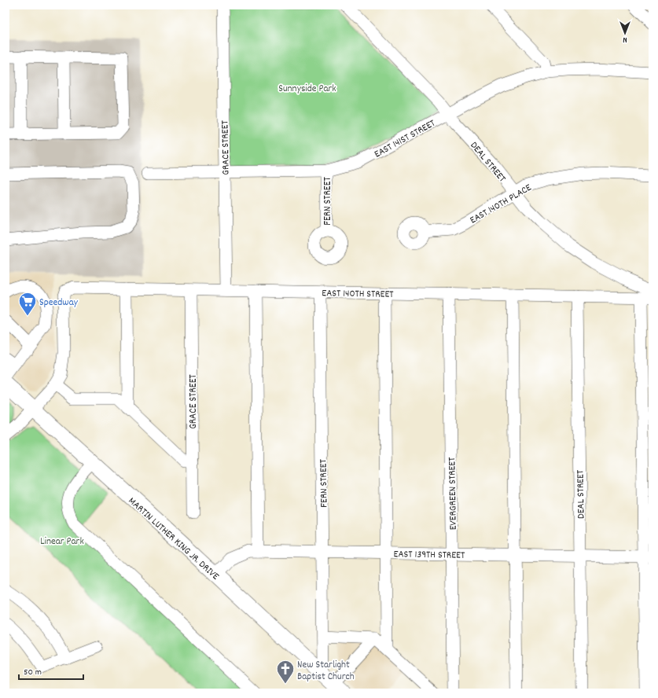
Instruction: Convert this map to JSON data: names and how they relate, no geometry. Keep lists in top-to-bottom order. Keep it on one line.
{"streets":{"main road":["MARTIN LUTHER KING JR. DRIVE"],"street":["EAST 141ST STREET","GRACE STREET","DEAL STREET","FERN STREET","EAST 140TH PLACE","EAST 140TH STREET","EVERGREEN STREET","EAST 139TH STREET"]},"crossings":[["EAST 141ST STREET","GRACE STREET"],["EAST 141ST STREET","DEAL STREET"],["EAST 141ST STREET","FERN STREET"],["GRACE STREET","EAST 140TH STREET"],["DEAL STREET","EAST 140TH PLACE"],["DEAL STREET","EAST 140TH STREET"],["DEAL STREET","EAST 139TH STREET"],["FERN STREET","EAST 140TH STREET"],["FERN STREET","MARTIN LUTHER KING JR. DRIVE"],["FERN STREET","EAST 139TH STREET"],["EAST 140TH STREET","EVERGREEN STREET"],["EVERGREEN STREET","EAST 139TH STREET"],["MARTIN LUTHER KING JR. DRIVE","EAST 139TH STREET"]],"parks":["Sunnyside Park","Linear Park"],"places":{"supermarket":["Speedway"],"church":["New Starlight Baptist Church"]},"scale_bar":"50 m","north":"bottom"}
